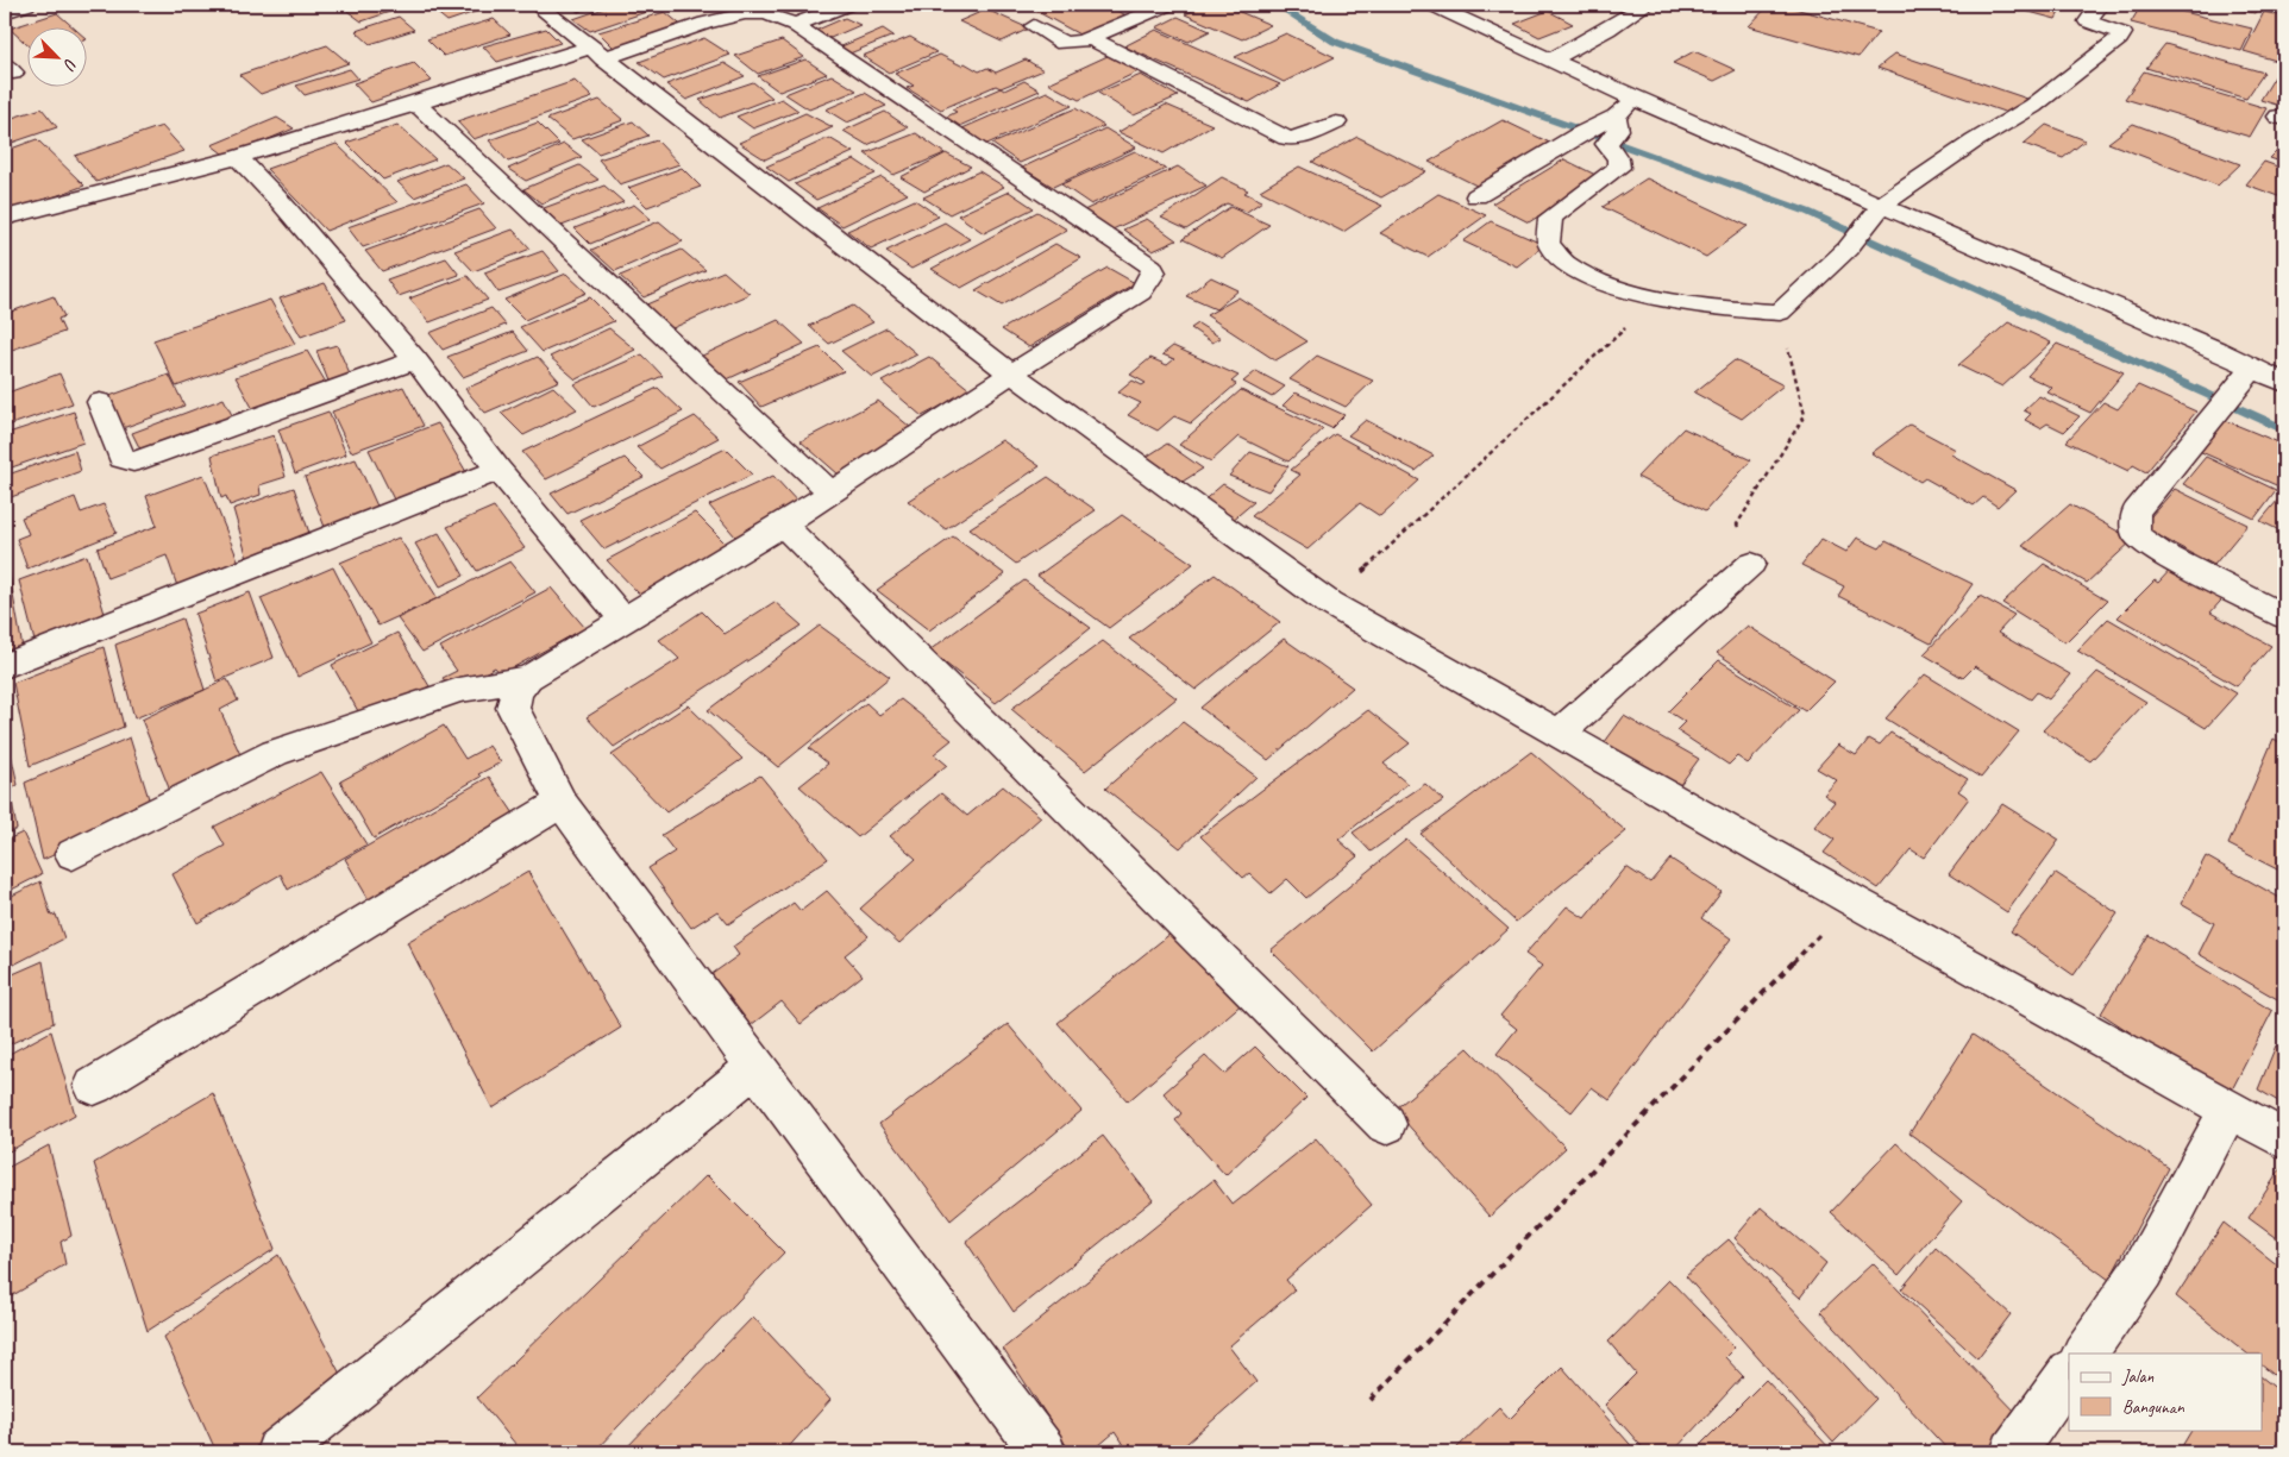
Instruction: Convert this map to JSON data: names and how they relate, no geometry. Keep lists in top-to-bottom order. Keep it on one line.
{"legend":["Jalan","Bangunan"],"north":"bottom right"}
